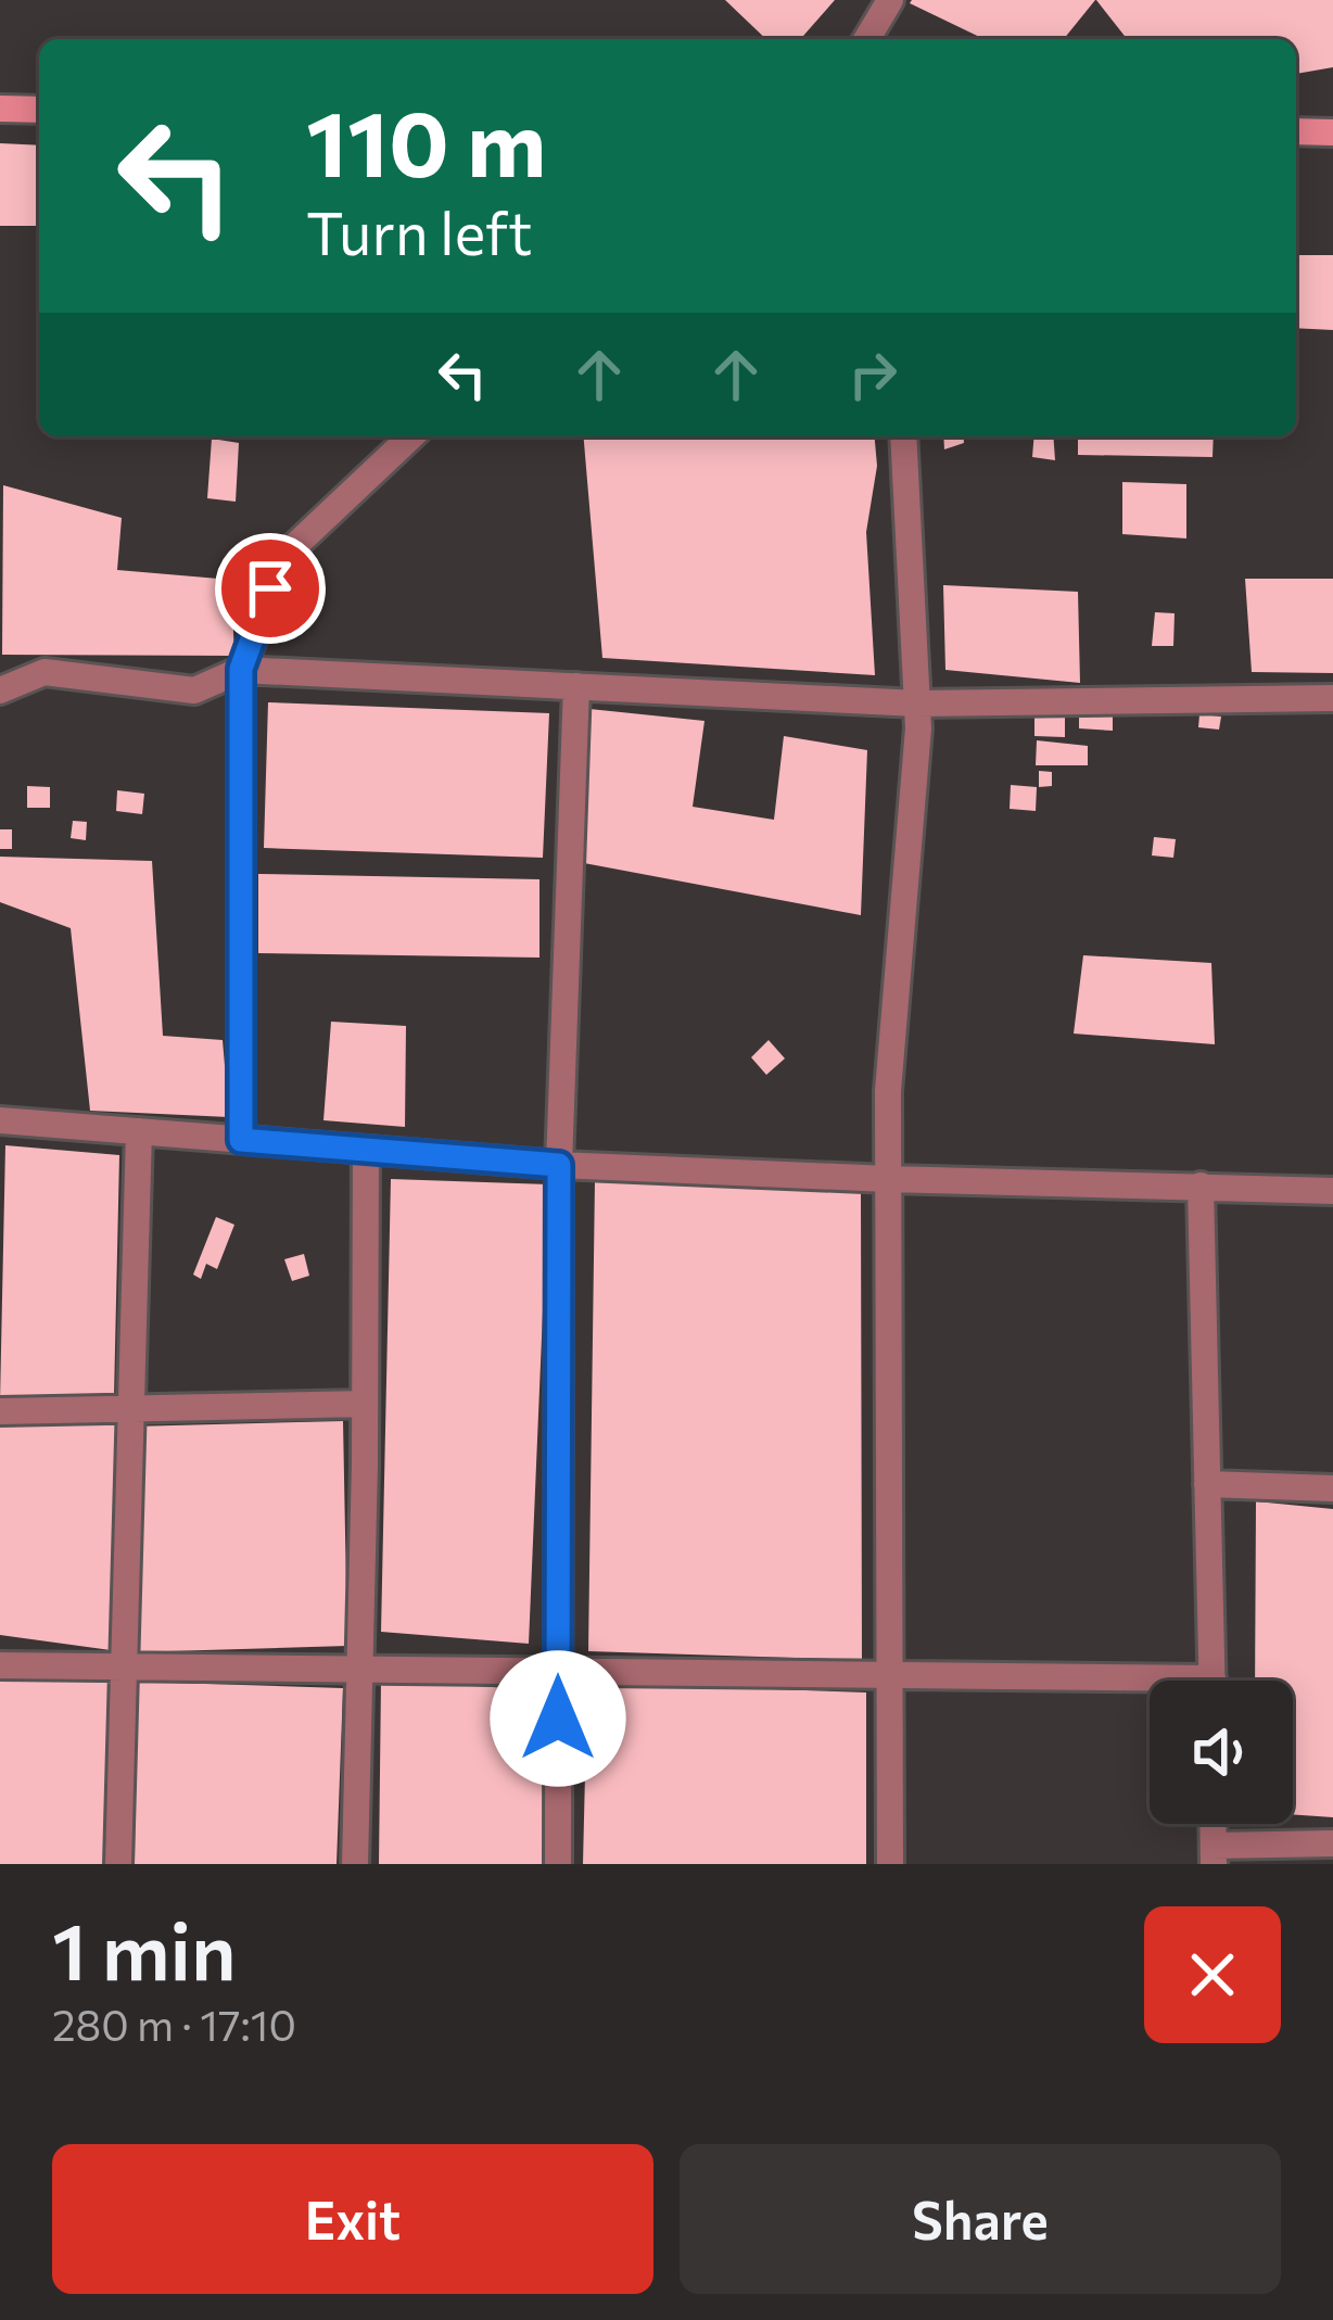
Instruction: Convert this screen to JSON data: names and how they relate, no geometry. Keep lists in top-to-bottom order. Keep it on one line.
{"page":{"turn":["110 m","Turn left"],"heading":["1 min","280 m · 17:10"],"buttons":["Exit","Share"]}}
